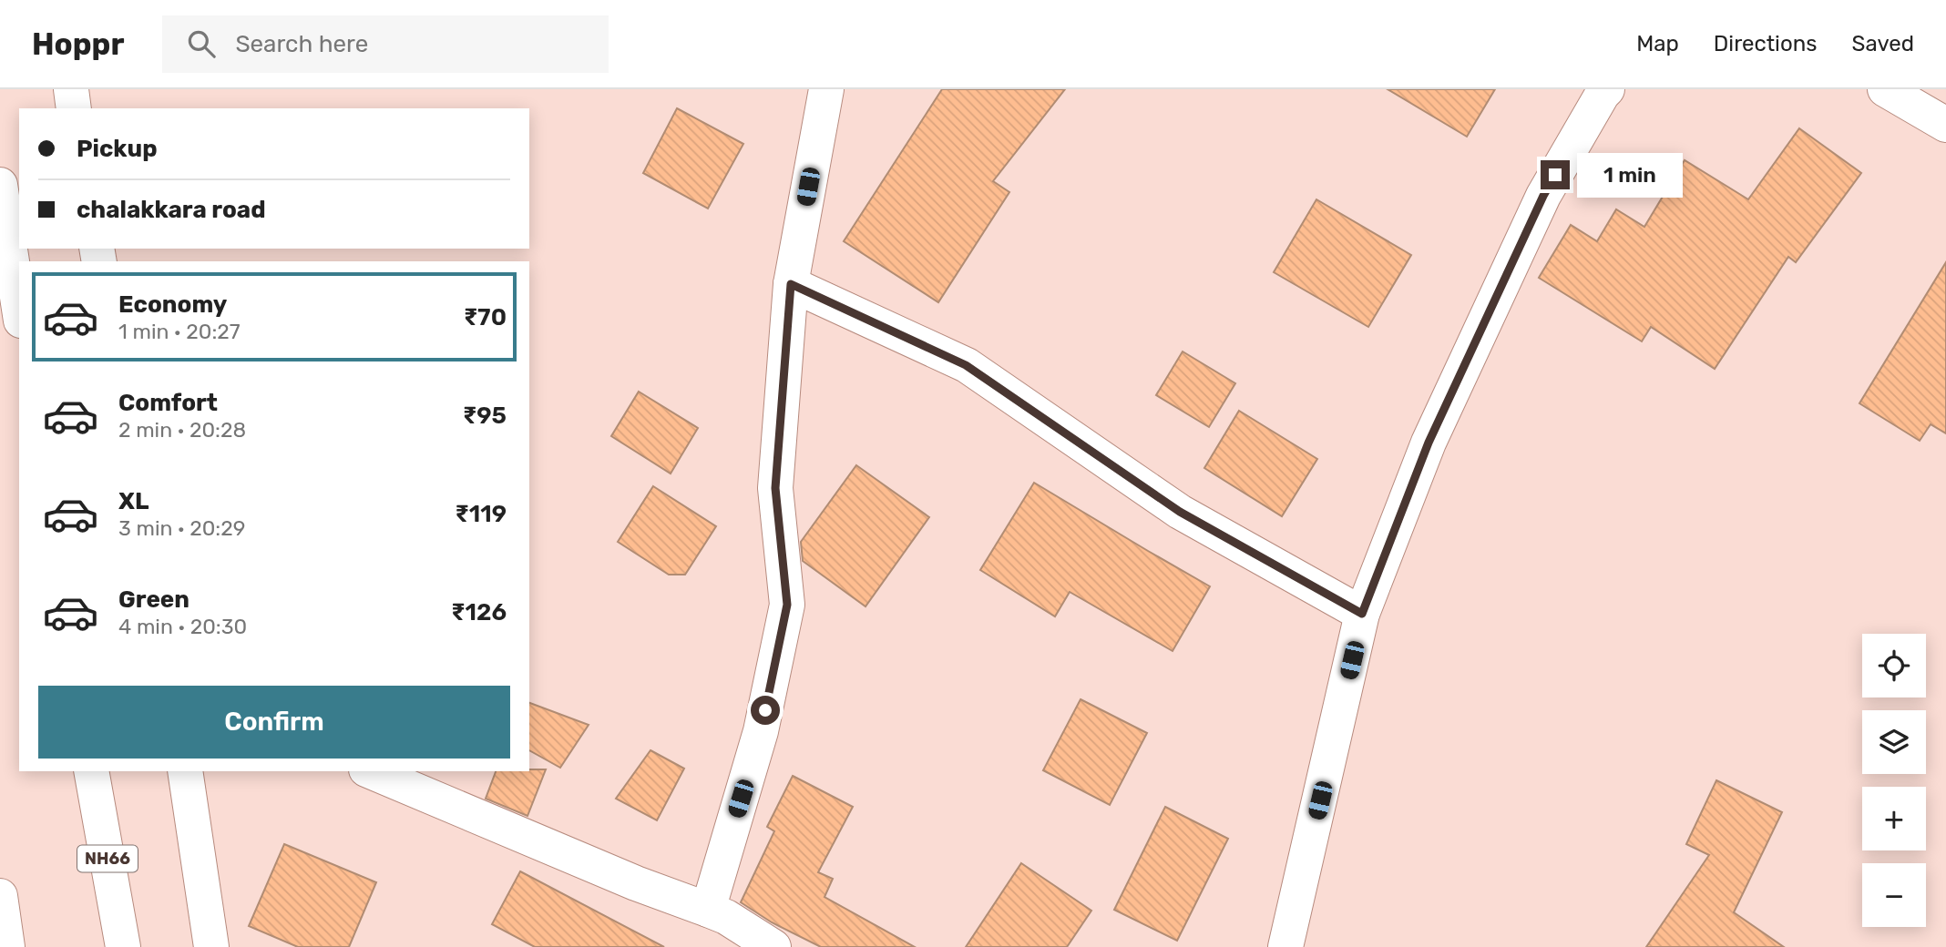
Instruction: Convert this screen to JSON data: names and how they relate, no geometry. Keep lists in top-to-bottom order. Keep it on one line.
{"streets":{"main road":["NH66"]},"page":{"header":"Hoppr","search":"Search here","nav":["Map","Directions","Saved"],"banner":["Pickup","chalakkara road"],"bubble":"1 min","list":[{"name":"Economy","note":"1 min · 20:27","value":"₹70"},{"name":"Comfort","note":"2 min · 20:28","value":"₹95"},{"name":"XL","note":"3 min · 20:29","value":"₹119"},{"name":"Green","note":"4 min · 20:30","value":"₹126"}],"map_buttons":["+","−"],"buttons":"Confirm"}}
